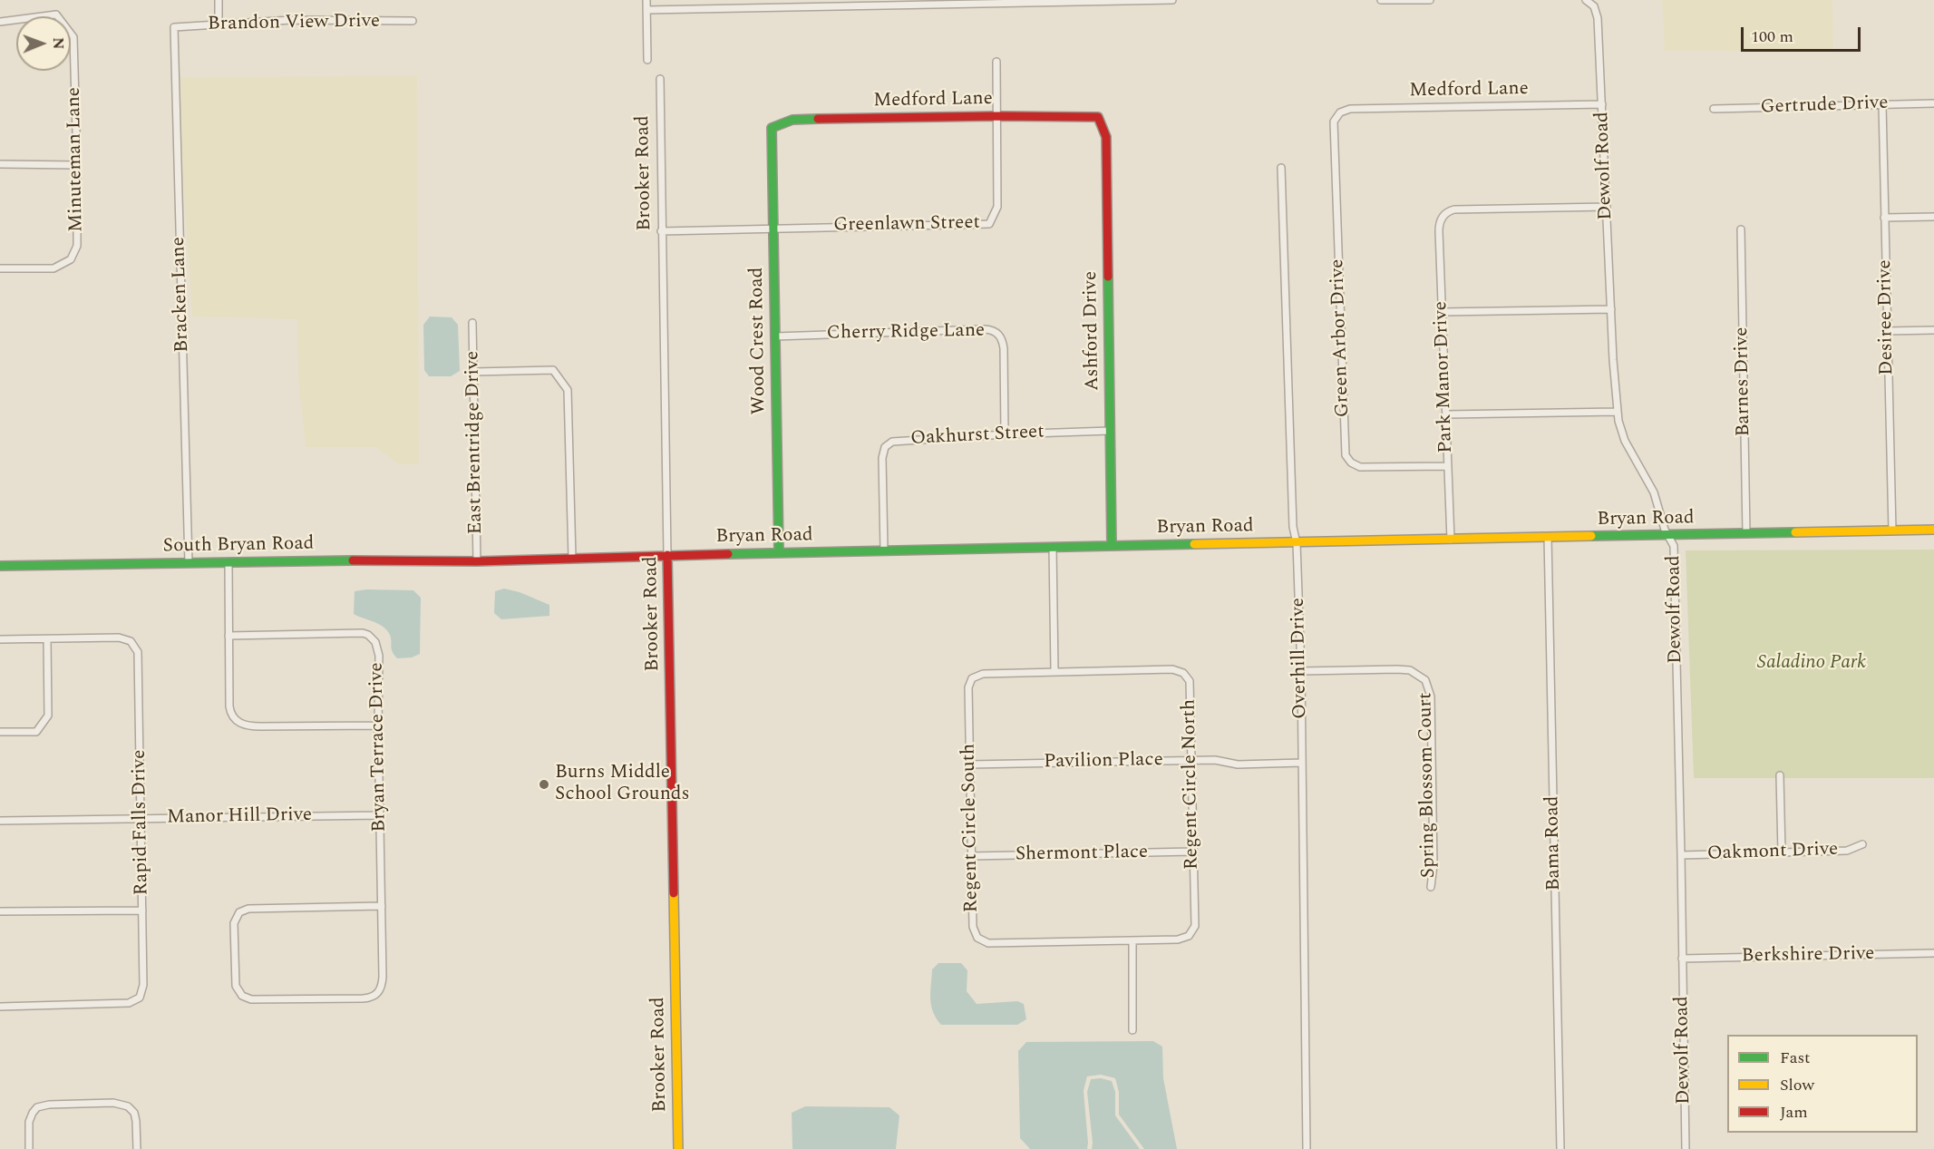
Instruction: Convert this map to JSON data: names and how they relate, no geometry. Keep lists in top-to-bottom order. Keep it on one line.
{"streets":{"street":["Brandon View Drive","Medford Lane","Gertrude Drive","Minuteman Lane","Dewolf Road","Brooker Road","Greenlawn Street","Bracken Lane","Desiree Drive","Ashford Drive","Cherry Ridge Lane","Green Arbor Drive","Wood Crest Road","Park Manor Drive","Barnes Drive","Oakhurst Street","East Brentridge Drive","Bryan Road","South Bryan Road","Overhill Drive","Bryan Terrace Drive","Pavilion Place","Regent Circle North","Spring Blossom Court","Manor Hill Drive","Rapid Falls Drive","Regent Circle South","Bama Road","Oakmont Drive","Shermont Place","Berkshire Drive"]},"crossings":[["Brandon View Drive","Bracken Lane"],["Medford Lane","Dewolf Road"],["Medford Lane","Greenlawn Street"],["Medford Lane","Ashford Drive"],["Medford Lane","Green Arbor Drive"],["Medford Lane","Wood Crest Road"],["Gertrude Drive","Desiree Drive"],["Dewolf Road","Park Manor Drive"],["Dewolf Road","Bryan Road"],["Dewolf Road","Oakmont Drive"],["Dewolf Road","Berkshire Drive"],["Brooker Road","Greenlawn Street"],["Brooker Road","Bryan Road"],["Greenlawn Street","Wood Crest Road"],["Bracken Lane","South Bryan Road"],["Desiree Drive","Bryan Road"],["Ashford Drive","Oakhurst Street"],["Ashford Drive","Bryan Road"],["Cherry Ridge Lane","Wood Crest Road"],["Cherry Ridge Lane","Oakhurst Street"],["Green Arbor Drive","Park Manor Drive"],["Wood Crest Road","Bryan Road"],["Park Manor Drive","Bryan Road"],["Barnes Drive","Bryan Road"],["Oakhurst Street","Bryan Road"],["East Brentridge Drive","Bryan Road"],["East Brentridge Drive","South Bryan Road"],["Bryan Road","South Bryan Road"],["Bryan Road","Overhill Drive"],["Bryan Road","Bama Road"],["Overhill Drive","Pavilion Place"],["Overhill Drive","Spring Blossom Court"],["Bryan Terrace Drive","Manor Hill Drive"],["Pavilion Place","Regent Circle North"],["Pavilion Place","Regent Circle South"],["Regent Circle North","Regent Circle South"],["Regent Circle North","Shermont Place"],["Manor Hill Drive","Rapid Falls Drive"],["Regent Circle South","Shermont Place"]],"parks":["Saladino Park"],"places":["Burns Middle School Grounds"],"legend":["Fast","Slow","Jam"],"scale_bar":"100 m","north":"right"}
